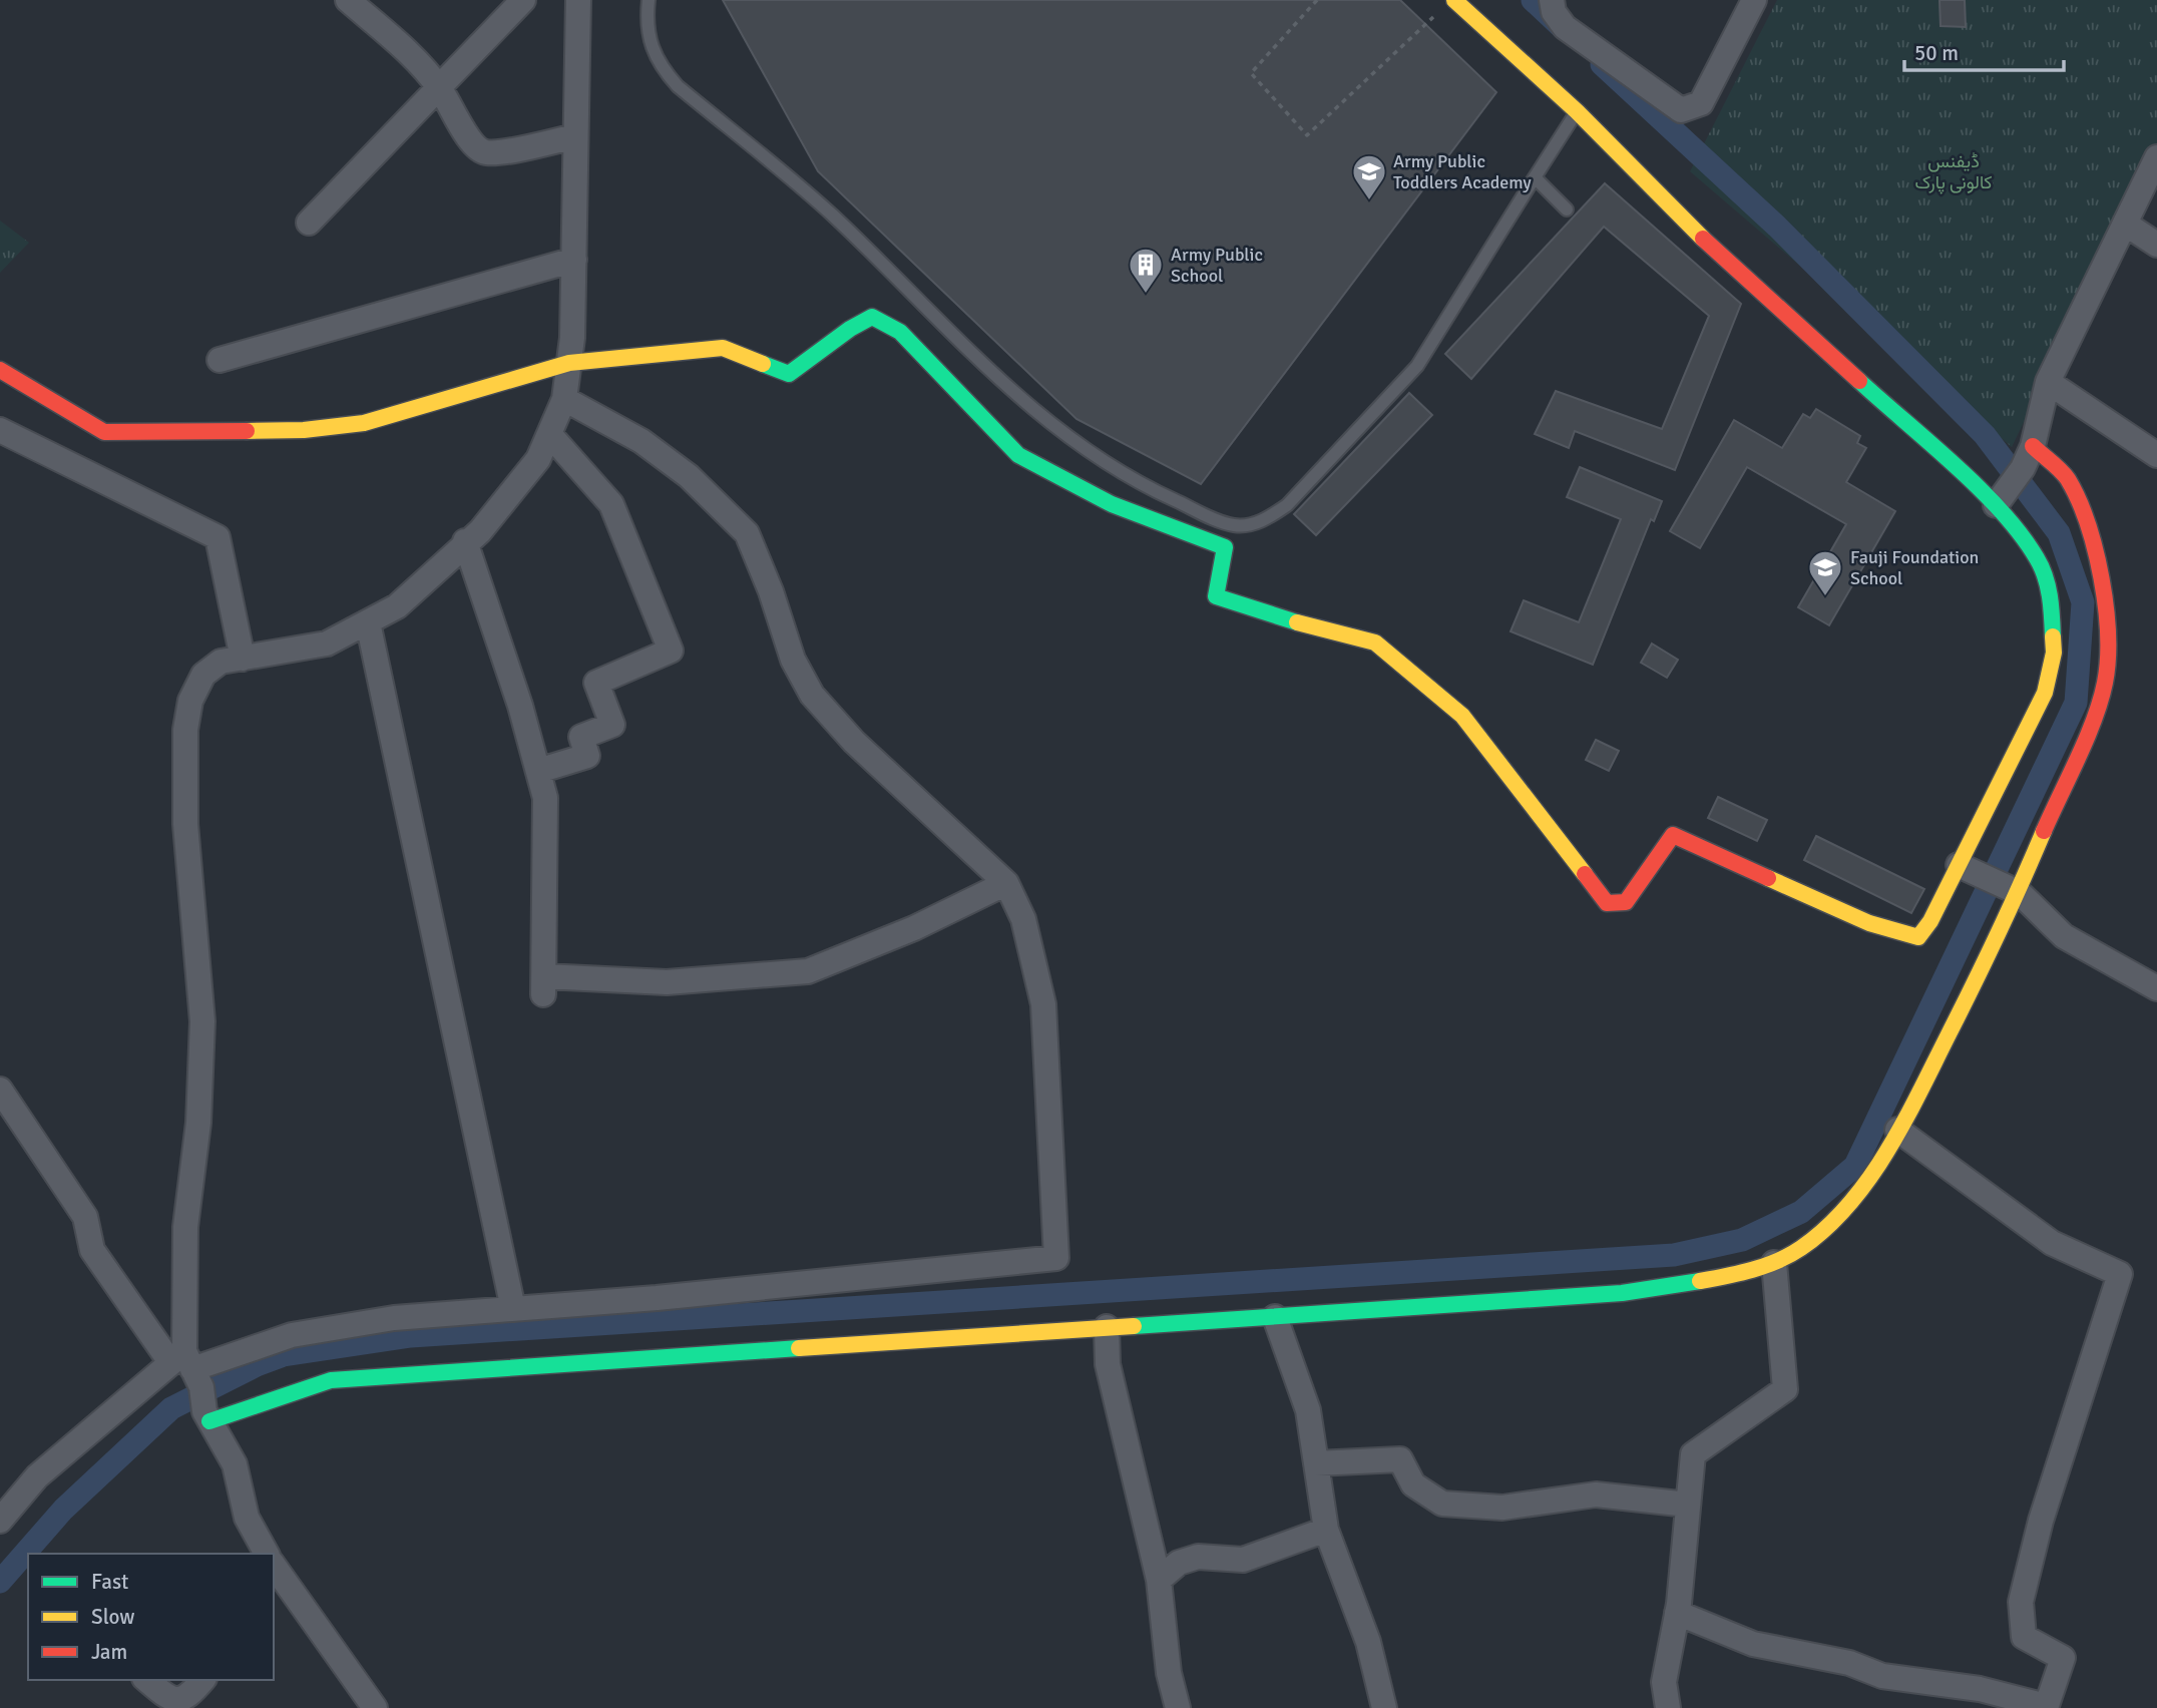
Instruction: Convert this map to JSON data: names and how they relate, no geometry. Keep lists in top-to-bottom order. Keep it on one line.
{"parks":["ڈیفنس کالونی پارک"],"places":{"school or university":["Army Public Toddlers Academy","Fauji Foundation School"],"building":["Army Public School"]},"legend":["Fast","Slow","Jam"],"scale_bar":"50 m"}
